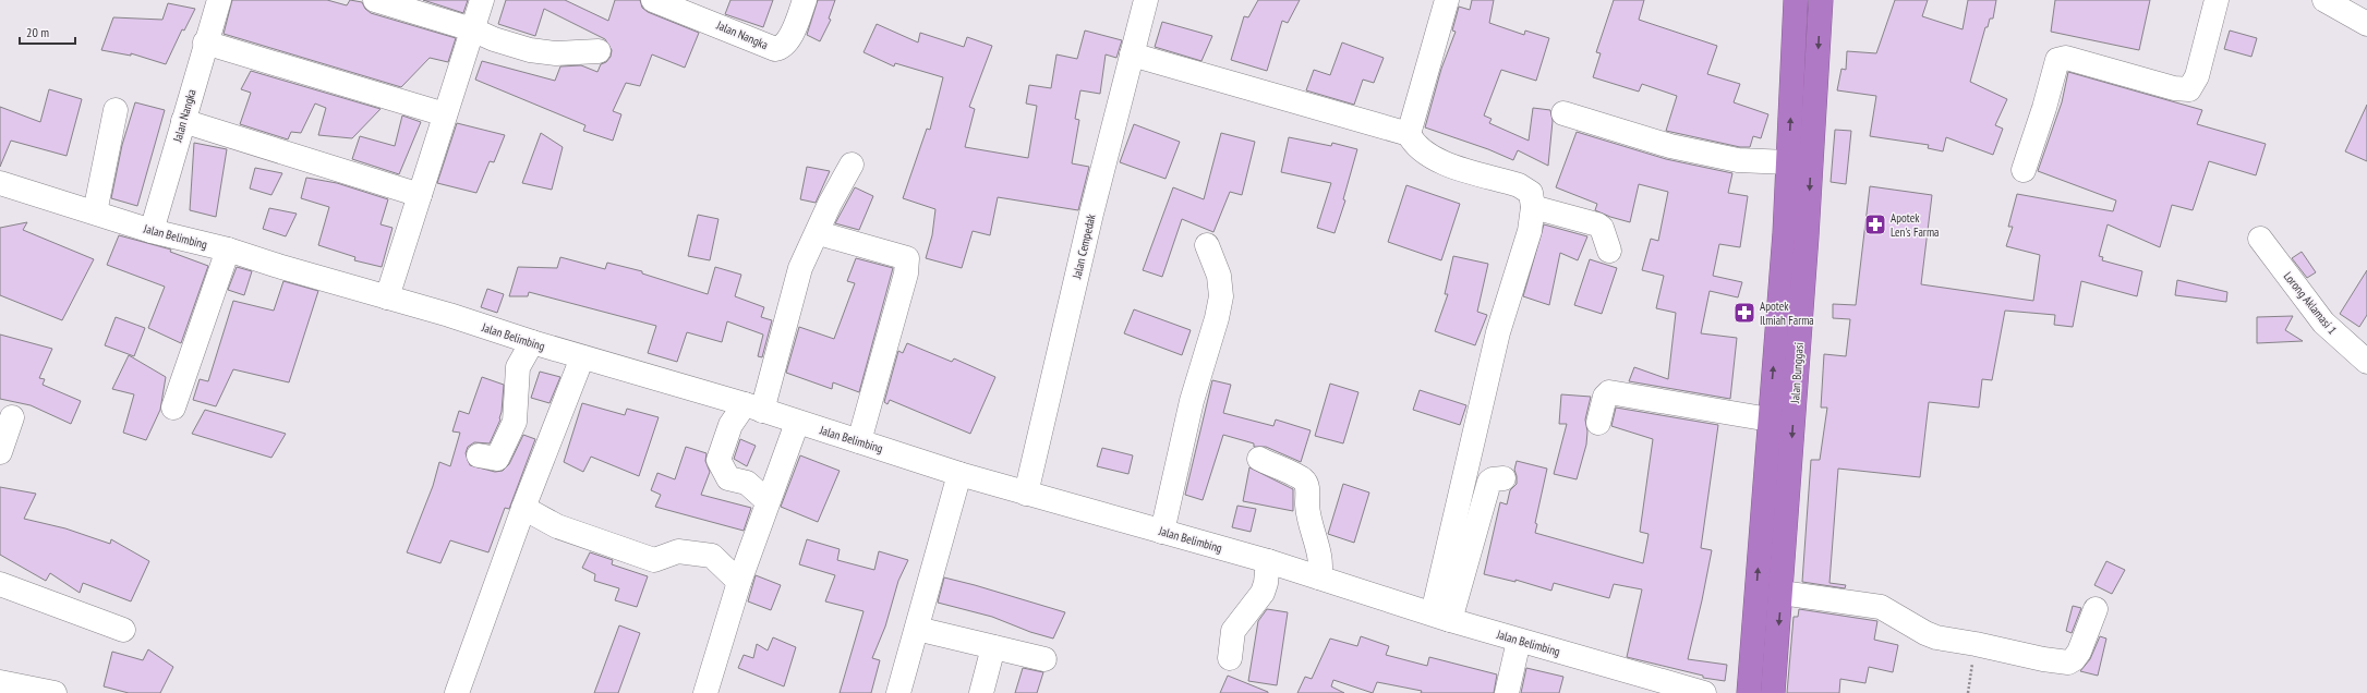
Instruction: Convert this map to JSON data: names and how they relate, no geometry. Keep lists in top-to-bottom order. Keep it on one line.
{"streets":{"highway":["Jalan Bunggasi"],"street":["Jalan Nangka","Jalan Belimbing","Jalan Cempedak","Lorong Aklamasi 1"]},"crossings":[["Jalan Nangka","Jalan Belimbing"],["Jalan Belimbing","Jalan Cempedak"]],"places":{"pharmacy":["Apotek Len's Farma","Apotek Ilmiah Farma"]},"scale_bar":"20 m"}
